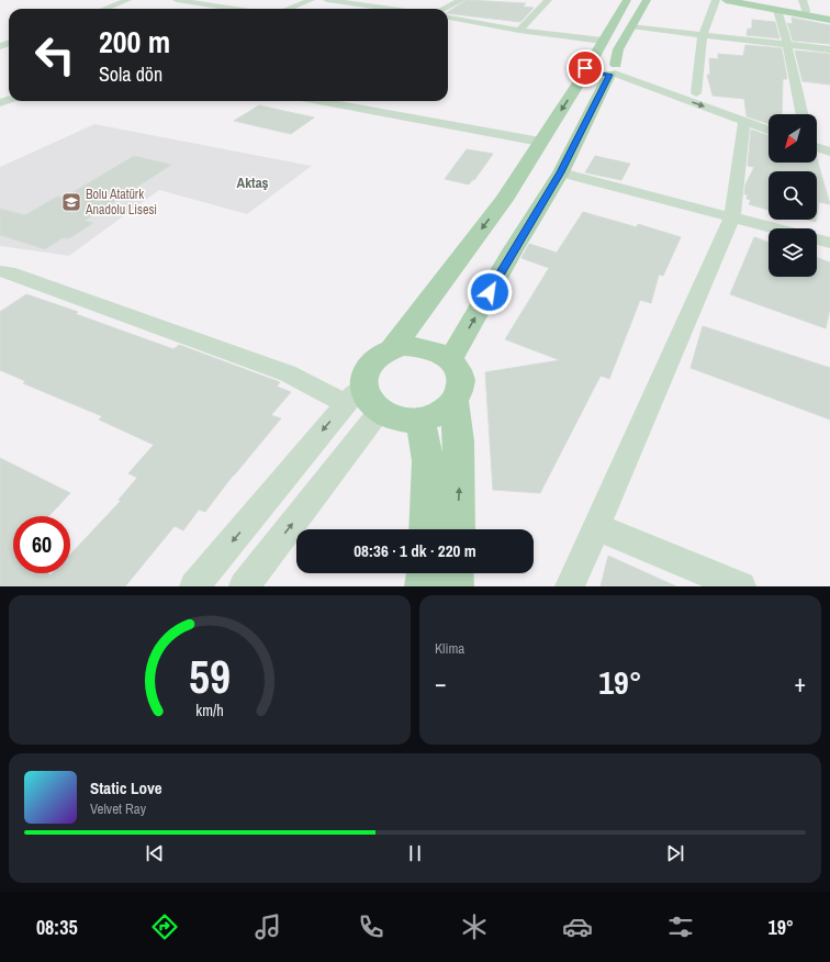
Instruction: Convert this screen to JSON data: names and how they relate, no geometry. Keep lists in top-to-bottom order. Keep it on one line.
{"districts":["Aktaş"],"places":{"school or university":["Bolu Atatürk Anadolu Lisesi"]},"north":"bottom left","page":{"turn":["200 m","Sola dön"],"limit":"60","trip":"08:36 · 1 dk · 220 m","tile":"Klima","heat":["−","19°","+"],"song":["Static Love","Velvet Ray"],"tabs":["08:35","19°"],"gauge":["59","km/h"]}}
